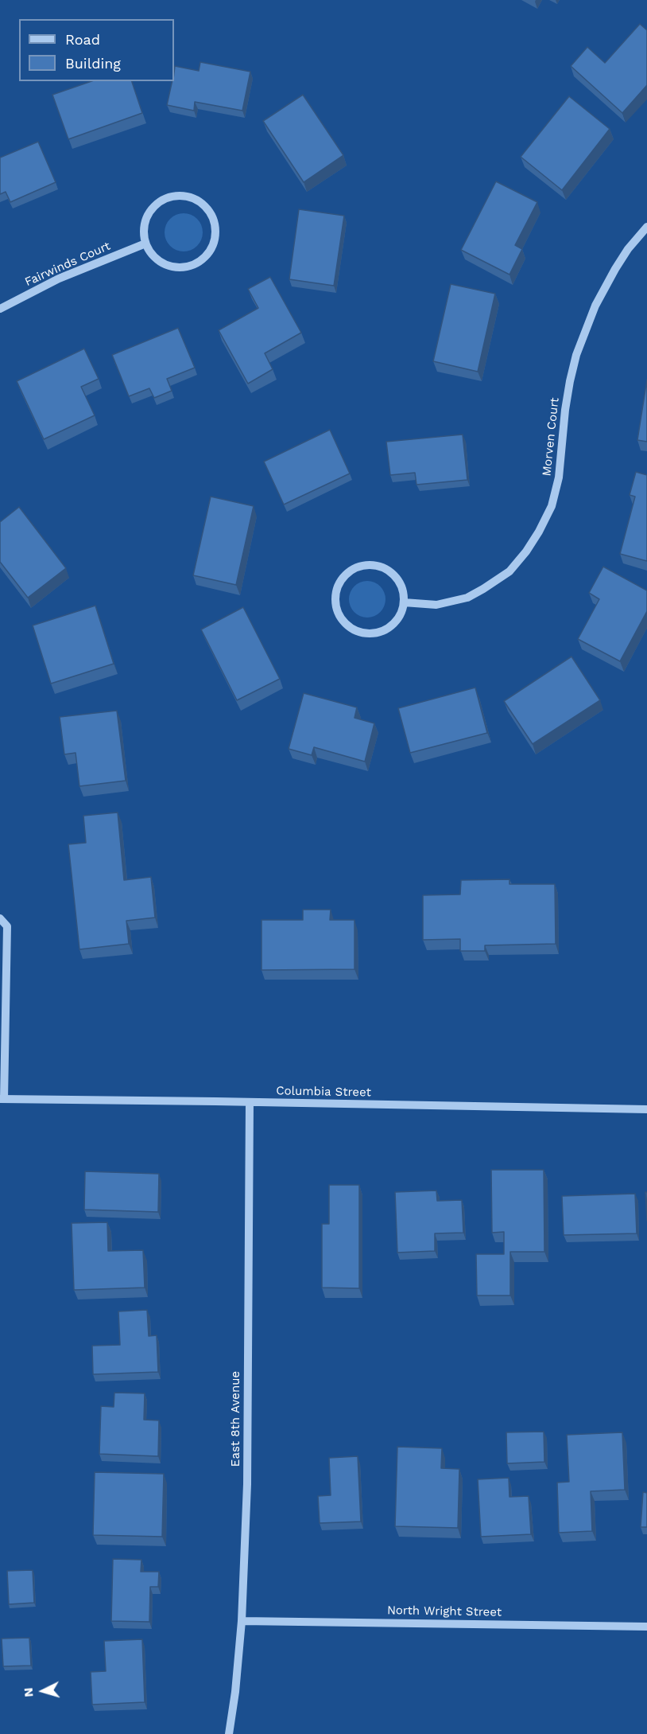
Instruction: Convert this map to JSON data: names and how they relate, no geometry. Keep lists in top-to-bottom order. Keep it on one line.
{"streets":{"street":["Fairwinds Court","Morven Court","Columbia Street","East 8th Avenue","North Wright Street"]},"crossings":[["Columbia Street","East 8th Avenue"],["East 8th Avenue","North Wright Street"]],"legend":["Road","Building"],"north":"left"}
